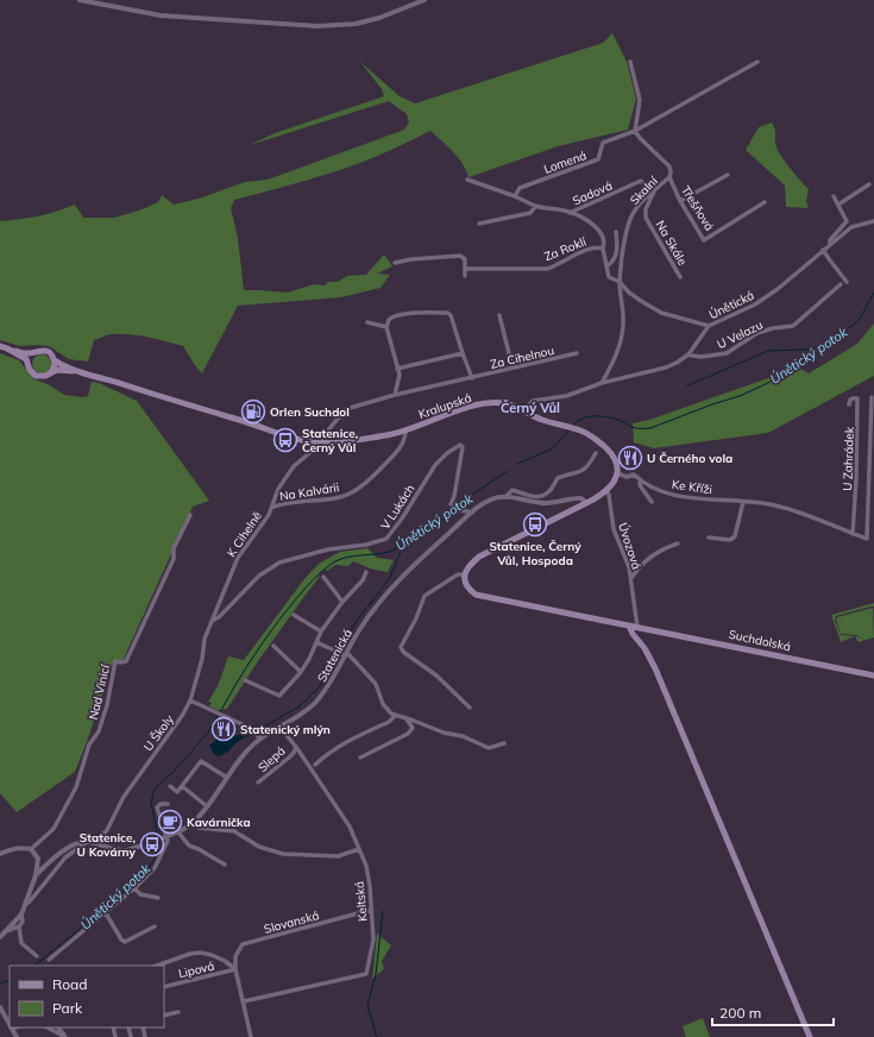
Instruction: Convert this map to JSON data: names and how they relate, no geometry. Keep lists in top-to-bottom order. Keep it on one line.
{"streets":{"main road":["Kralupská","Suchdolská"],"street":["Lomená","Skalní","Sadová","Třešňová","Na Skále","Za Roklí","Únětická","U Velazu","Za Cihelnou","U Zahrádek","Ke Kříži","Na Kalvárii","V Lukách","K Cihelně","Úvozová","Statenická","Nad Vinicí","U Školy","Slepá","Keltská","Slovanská","Lipová"]},"crossings":[["Lomená","Skalní"],["Skalní","Sadová"],["Skalní","Třešňová"],["Skalní","Na Skále"],["Skalní","Za Roklí"],["Skalní","Únětická"],["Sadová","Na Skále"],["Únětická","U Velazu"],["Únětická","Kralupská"],["Za Cihelnou","Kralupská"],["Za Cihelnou","K Cihelně"],["Kralupská","Ke Kříži"],["Kralupská","Na Kalvárii"],["Kralupská","K Cihelně"],["U Zahrádek","Ke Kříži"],["Na Kalvárii","K Cihelně"],["V Lukách","K Cihelně"],["V Lukách","Statenická"],["V Lukách","U Školy"],["K Cihelně","U Školy"],["Úvozová","Suchdolská"],["Statenická","U Školy"],["Statenická","Keltská"],["Slepá","Keltská"],["Keltská","Slovanská"],["Slovanská","Lipová"]],"districts":["Černý Vůl"],"water":["Únětický potok"],"places":{"fuel station":["Orlen Suchdol"],"bus stop":["Statenice, Černý Vůl","Statenice, Černý Vůl, Hospoda","Statenice, U Kovárny"],"restaurant":["U Černého vola","Statenický mlýn"],"cafe":["Kavárnička"]},"legend":["Road","Park"],"scale_bar":"200 m"}
